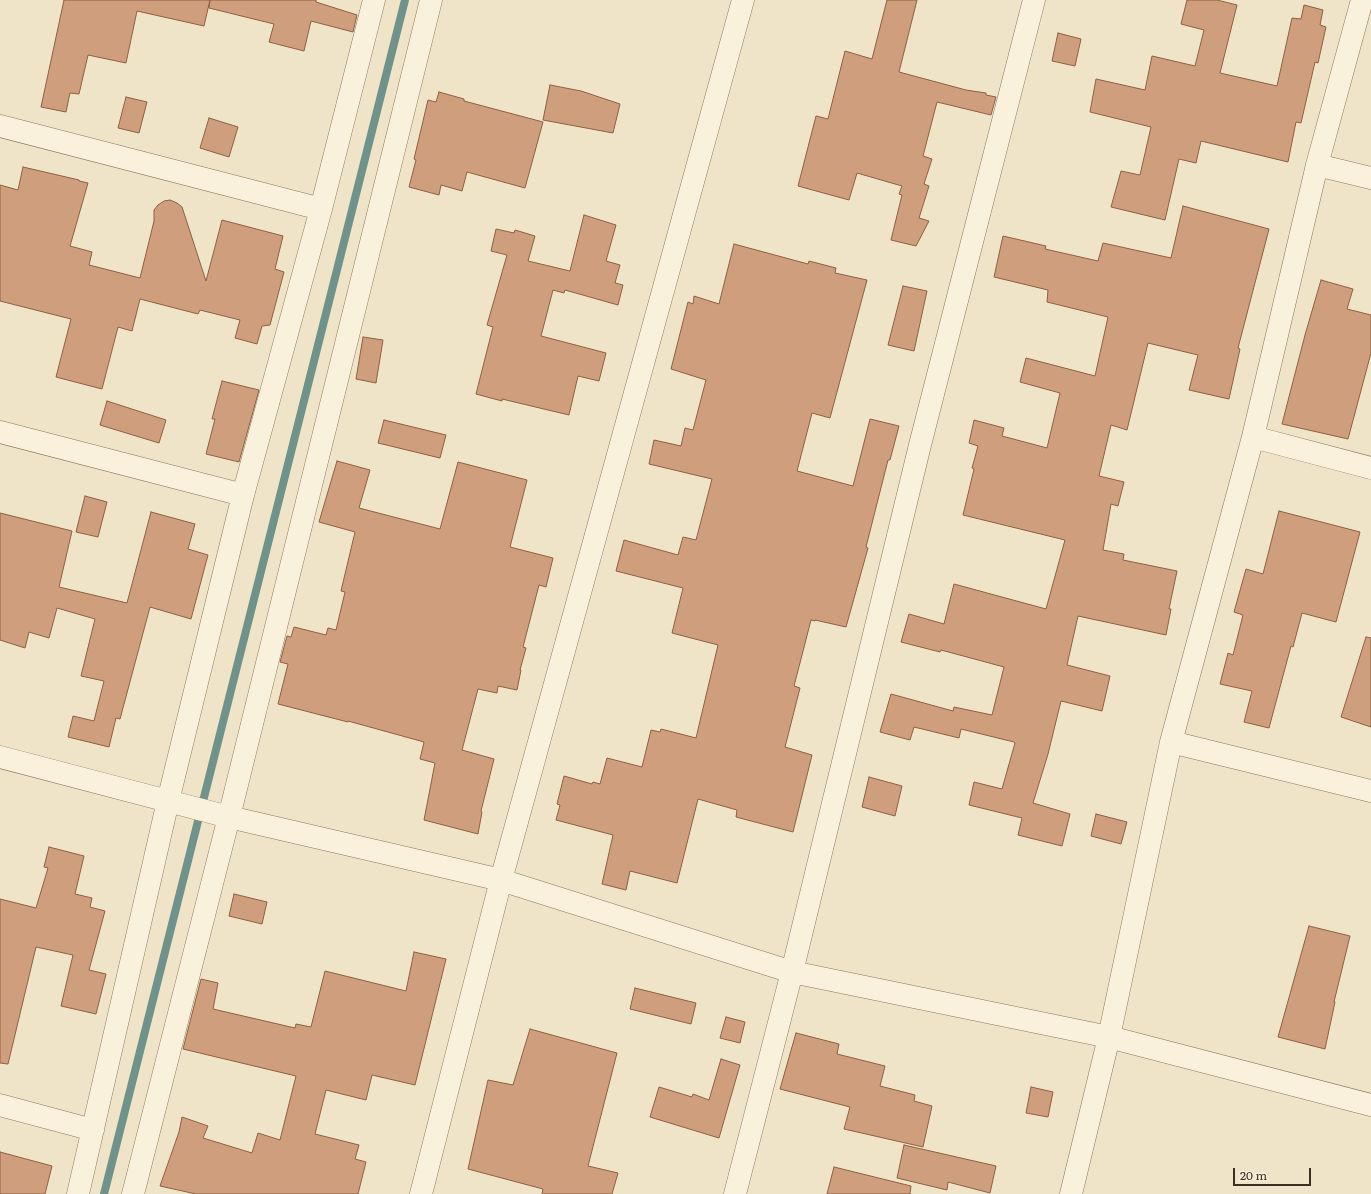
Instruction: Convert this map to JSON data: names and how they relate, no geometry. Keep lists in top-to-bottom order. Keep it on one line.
{"scale_bar":"20 m"}
